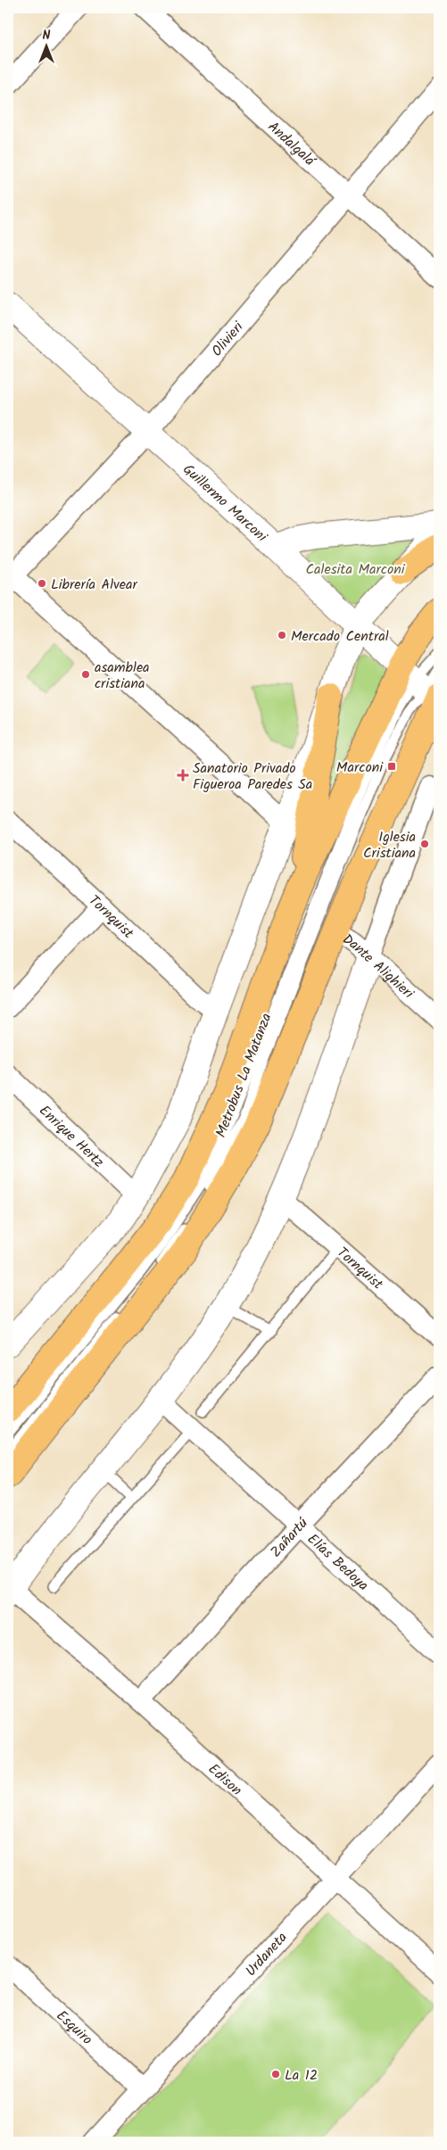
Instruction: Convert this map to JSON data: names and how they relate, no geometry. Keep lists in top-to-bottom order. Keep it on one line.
{"streets":{"street":["Andalgalá","Olivieri","Guillermo Marconi","Tornquist","Dante Alighieri","Enrique Hertz","Zañartú","Elías Bedoya","Edison","Urdaneta","Esquiro"],"lane":["Metrobus La Matanza"]},"crossings":[["Andalgalá","Olivieri"],["Olivieri","Guillermo Marconi"],["Guillermo Marconi","Metrobus La Matanza"],["Zañartú","Elías Bedoya"],["Zañartú","Edison"],["Edison","Urdaneta"],["Urdaneta","Esquiro"]],"parks":["Calesita Marconi"],"places":{"other":["Librería Alvear","Mercado Central","asamblea cristiana","Iglesia Cristiana","La 12"],"transit":["Marconi"],"health":["Sanatorio Privado Figueroa Paredes Sa"]},"north":"top"}
